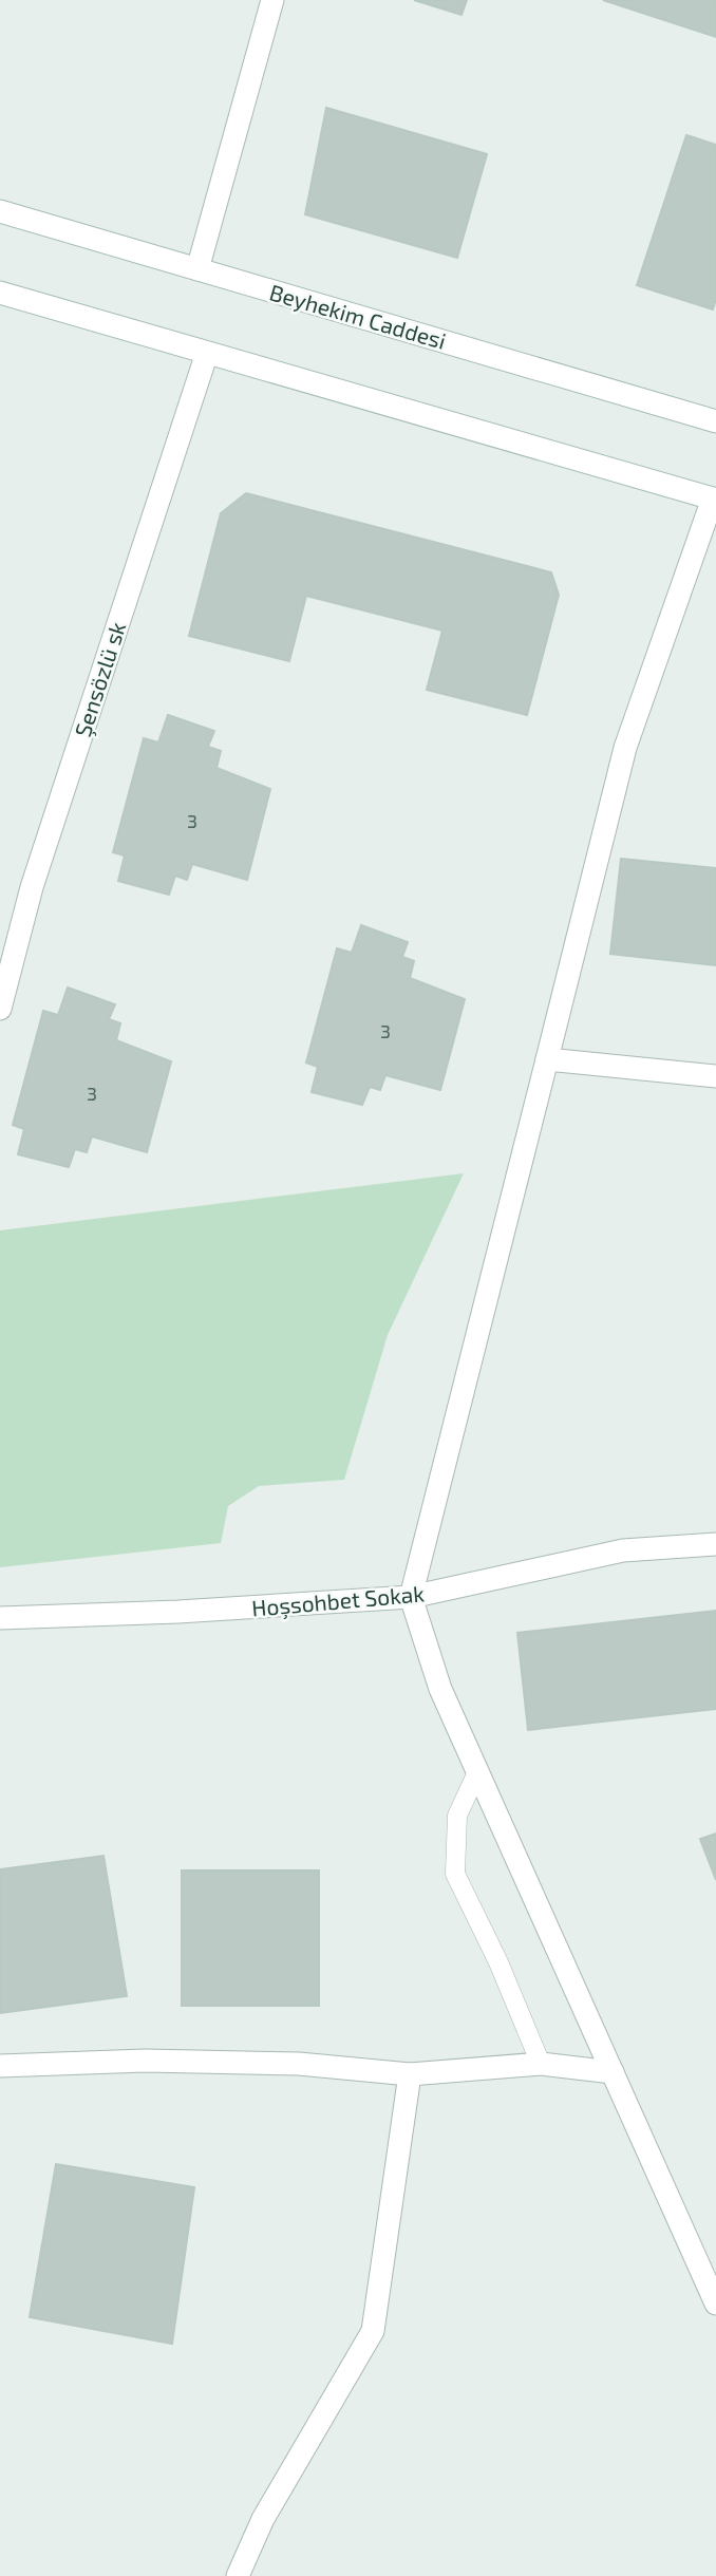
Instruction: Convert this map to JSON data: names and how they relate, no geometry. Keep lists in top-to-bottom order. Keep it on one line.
{"streets":{"street":["Beyhekim Caddesi","Şensözlü sk","Hoşsohbet Sokak"]},"house_numbers":["3","3","3"]}
